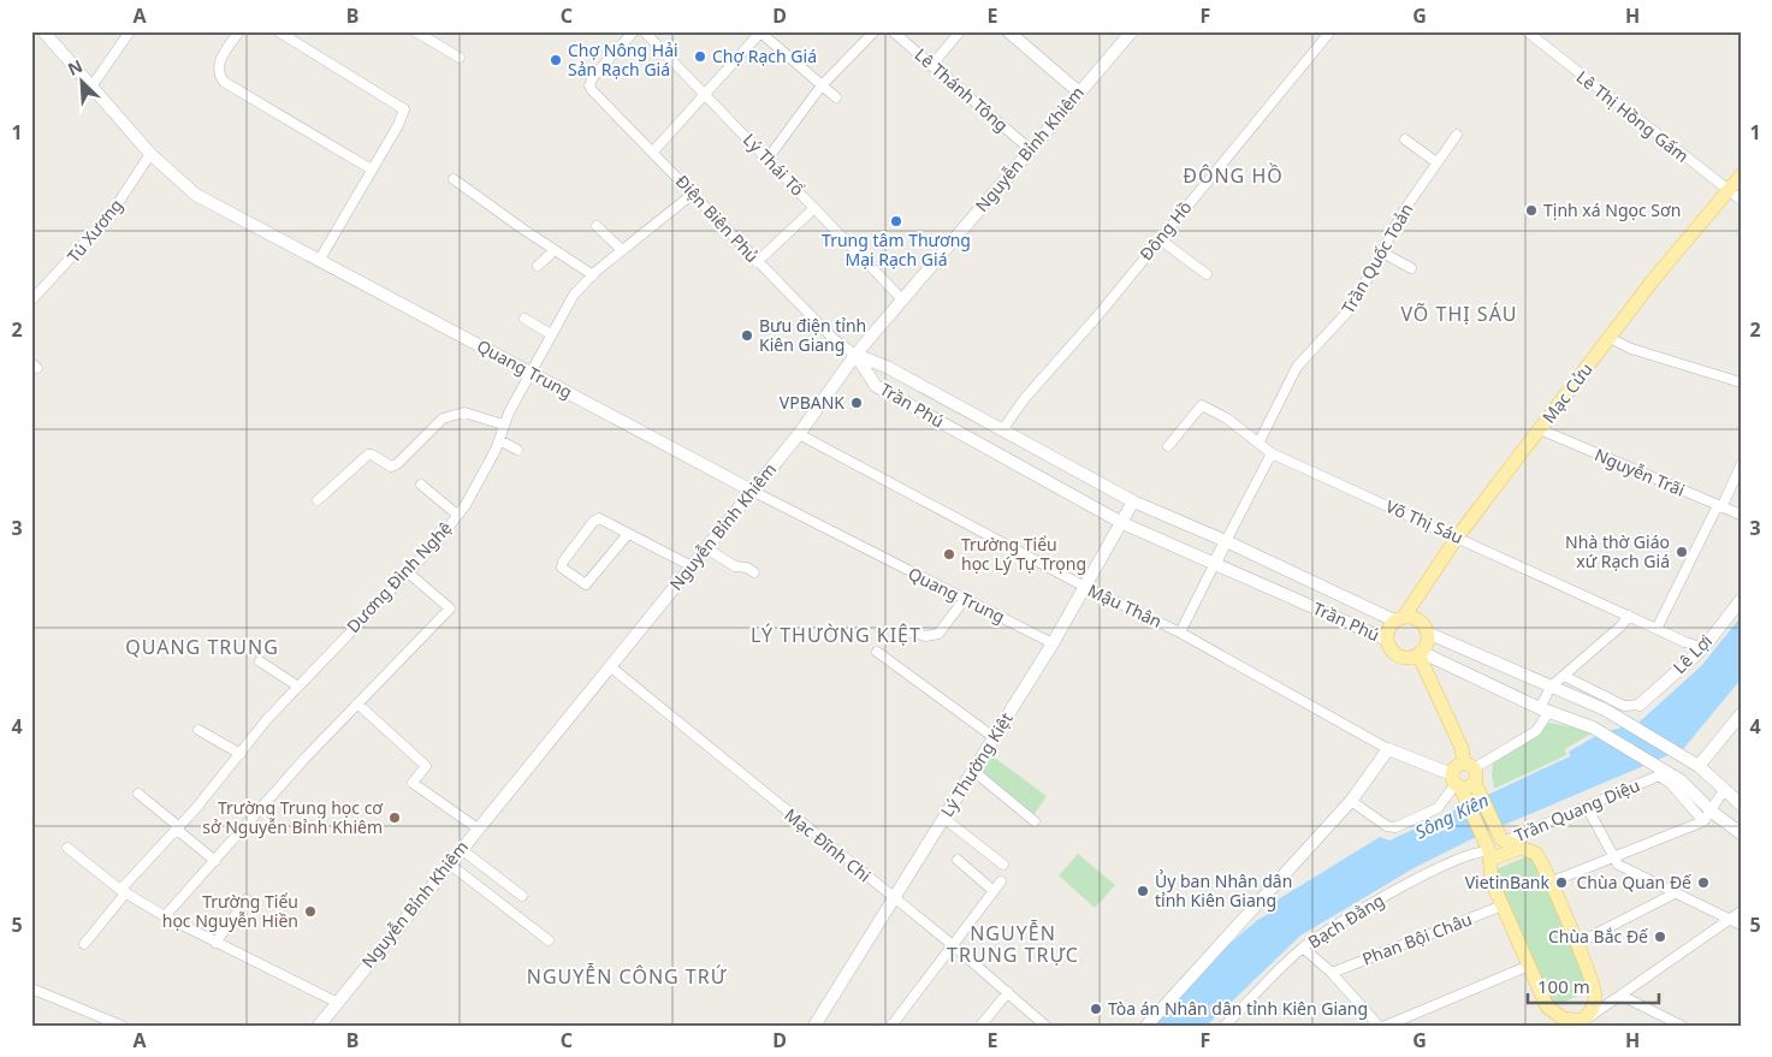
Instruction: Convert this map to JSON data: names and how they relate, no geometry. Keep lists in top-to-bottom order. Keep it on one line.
{"streets":{"main road":["Nguyễn Bỉnh Khiêm","Quang Trung","Mạc Cửu","Trần Phú","Mậu Thân","Lê Lợi","Lý Thường Kiệt"],"street":["Lê Thánh Tông","Lê Thị Hồng Gấm","Lý Thái Tổ","Điện Biên Phủ","Tú Xương","Đông Hồ","Trần Quốc Toản","Nguyễn Trãi","Võ Thị Sáu","Dương Đình Nghệ","Trần Quang Diệu","Mạc Đĩnh Chi","Bạch Đằng","Phan Bội Châu"]},"crossings":[["Lê Thánh Tông","Nguyễn Bỉnh Khiêm"],["Lê Thị Hồng Gấm","Mạc Cửu"],["Nguyễn Bỉnh Khiêm","Lý Thái Tổ"],["Nguyễn Bỉnh Khiêm","Điện Biên Phủ"],["Nguyễn Bỉnh Khiêm","Quang Trung"],["Nguyễn Bỉnh Khiêm","Trần Phú"],["Nguyễn Bỉnh Khiêm","Mậu Thân"],["Nguyễn Bỉnh Khiêm","Mạc Đĩnh Chi"],["Điện Biên Phủ","Trần Phú"],["Điện Biên Phủ","Dương Đình Nghệ"],["Tú Xương","Quang Trung"],["Đông Hồ","Trần Phú"],["Trần Quốc Toản","Võ Thị Sáu"],["Quang Trung","Dương Đình Nghệ"],["Quang Trung","Lý Thường Kiệt"],["Mạc Cửu","Trần Phú"],["Mạc Cửu","Nguyễn Trãi"],["Mạc Cửu","Võ Thị Sáu"],["Trần Phú","Lý Thường Kiệt"],["Trần Phú","Trần Quang Diệu"],["Võ Thị Sáu","Lê Lợi"],["Mậu Thân","Lý Thường Kiệt"],["Lý Thường Kiệt","Mạc Đĩnh Chi"]],"districts":["ĐÔNG HỒ","VÕ THỊ SÁU","LÝ THƯỜNG KIỆT","QUANG TRUNG","NGUYỄN TRUNG TRỰC","NGUYỄN CÔNG TRỨ"],"water":["Sông Kiên"],"places":["Chợ Rạch Giá","Chợ Nông Hải Sản Rạch Giá","Tịnh xá Ngọc Sơn","Trung tâm Thương Mại Rạch Giá","Bưu điện tỉnh Kiên Giang","VPBANK","Nhà thờ Giáo xứ Rạch Giá","Trường Tiểu học Lý Tự Trọng","Trường Trung học cơ sở Nguyễn Bỉnh Khiêm","VietinBank","Chùa Quan Đế","Ủy ban Nhân dân tỉnh Kiên Giang","Trường Tiểu học Nguyễn Hiền","Chùa Bắc Đế","Tòa án Nhân dân tỉnh Kiên Giang"],"scale_bar":"100 m","north":"top left","grid":{"columns":["A","B","C","D","E","F","G","H"],"rows":["1","2","3","4","5"]}}
